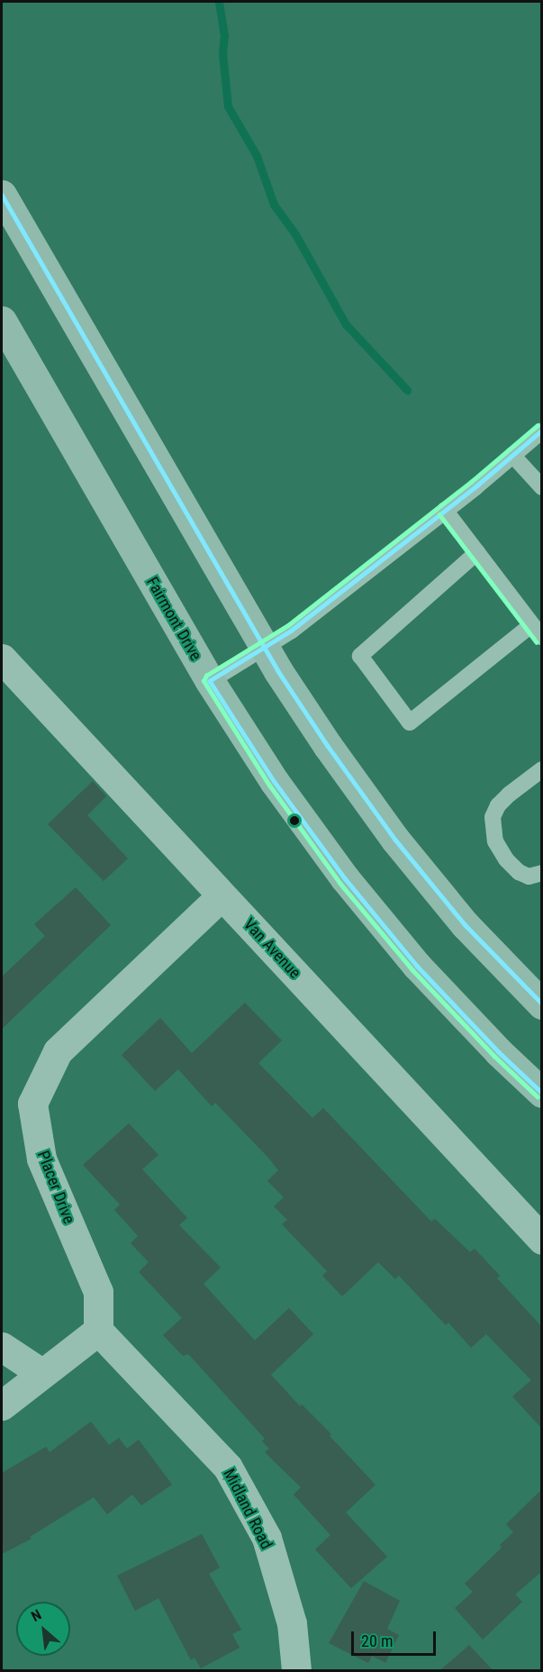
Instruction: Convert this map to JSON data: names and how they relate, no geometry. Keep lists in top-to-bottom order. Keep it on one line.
{"streets":{"main road":["Fairmont Drive"],"street":["Van Avenue","Placer Drive","Midland Road"]},"crossings":[["Van Avenue","Placer Drive"],["Placer Drive","Midland Road"]],"scale_bar":"20 m","north":"top left"}
